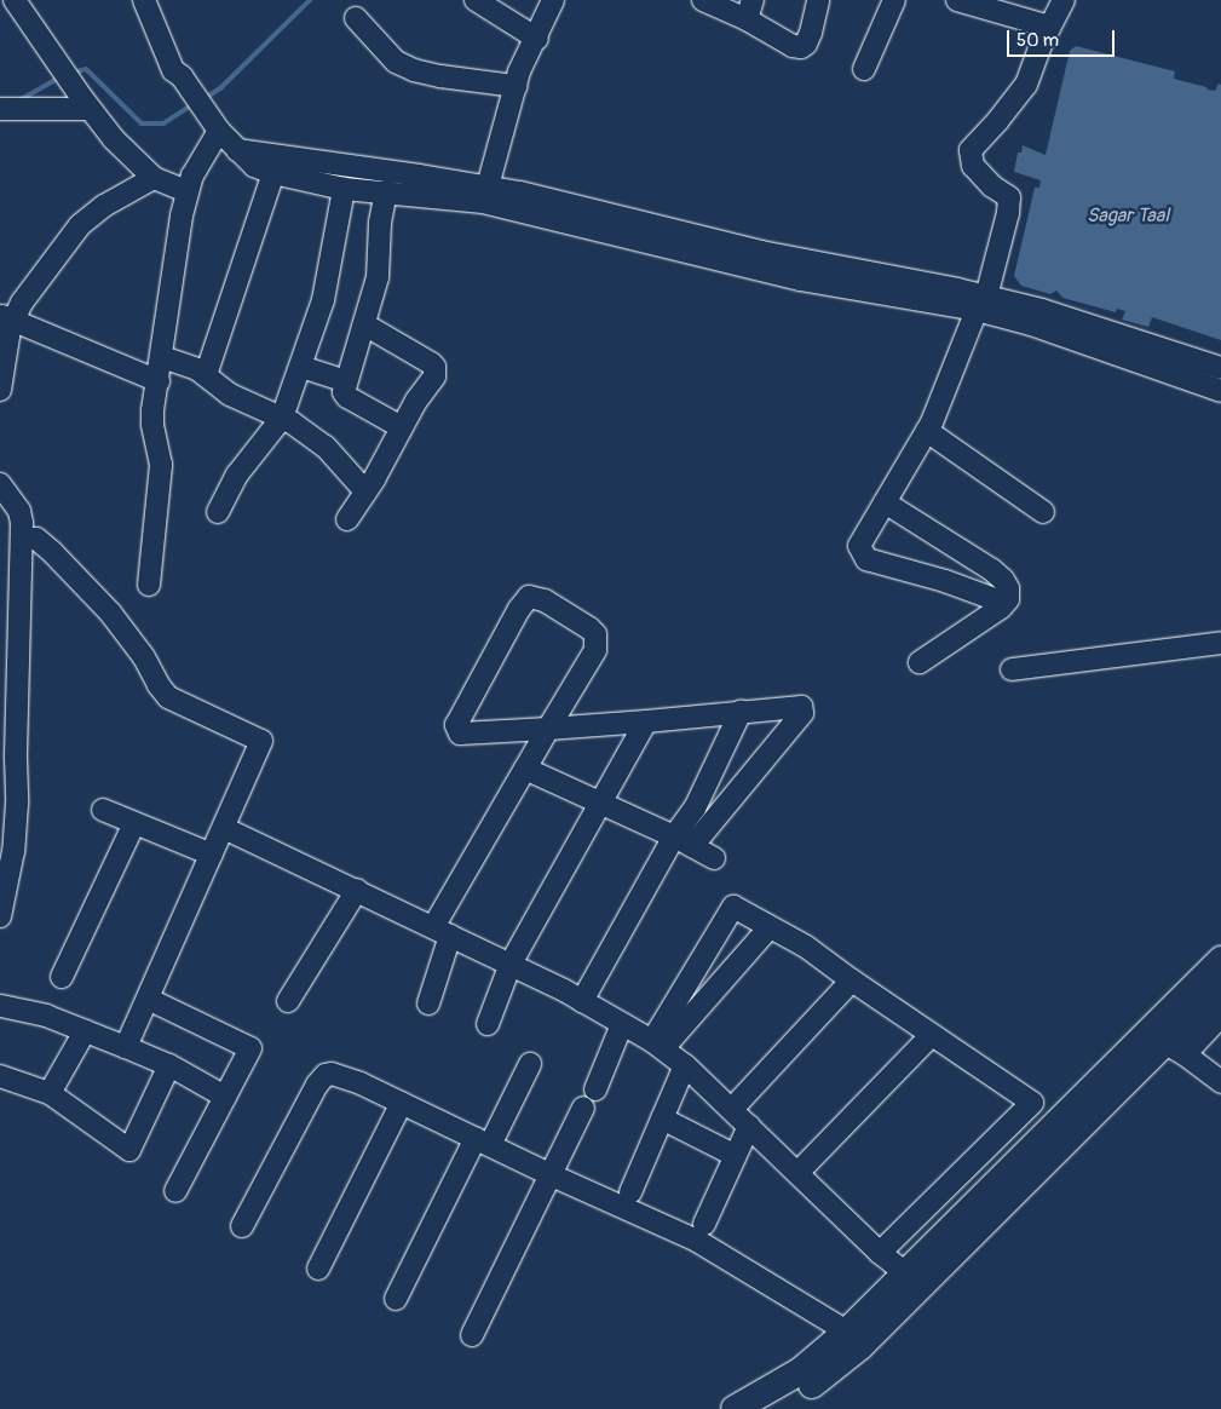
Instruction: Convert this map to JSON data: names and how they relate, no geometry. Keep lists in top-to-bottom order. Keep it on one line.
{"water":["Sagar Taal"],"scale_bar":"50 m"}
